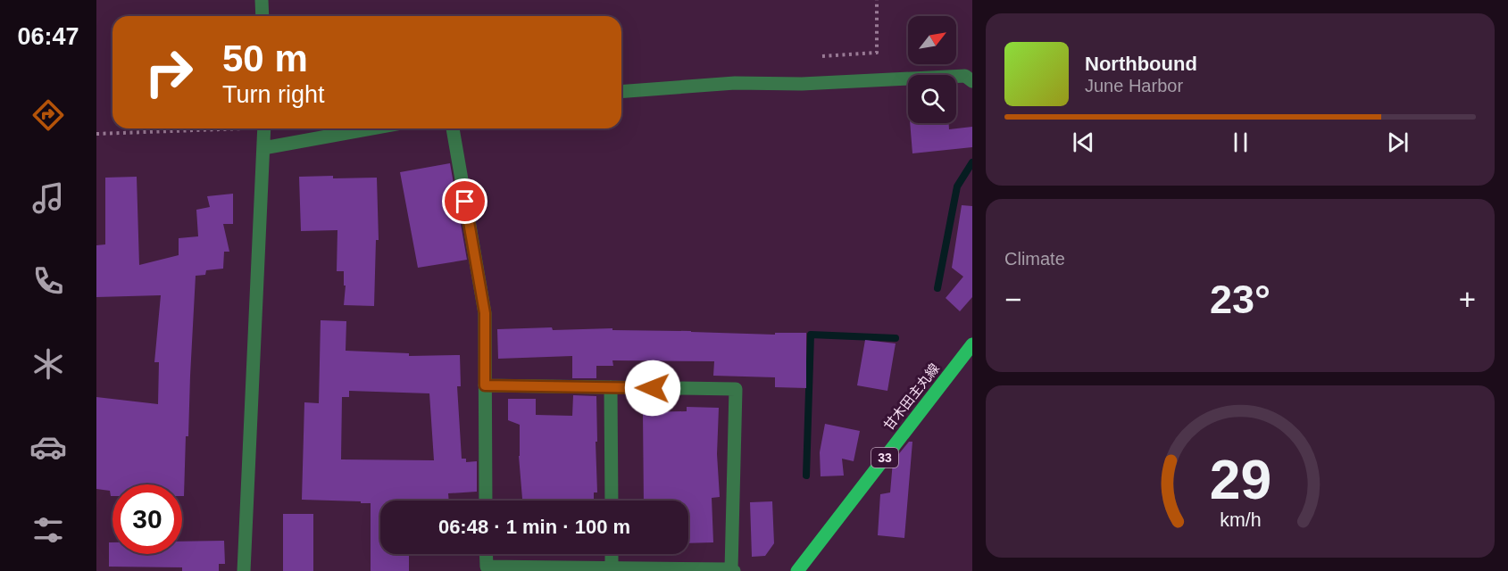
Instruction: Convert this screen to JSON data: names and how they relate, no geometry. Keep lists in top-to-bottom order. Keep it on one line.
{"streets":{"main road":["甘木田主丸線","33"]},"north":"top right","page":{"tabs":"06:47","turn":["50 m","Turn right"],"song":["Northbound","June Harbor"],"tile":"Climate","heat":["−","23°","+"],"limit":"30","trip":"06:48 · 1 min · 100 m","gauge":["29","km/h"]}}
